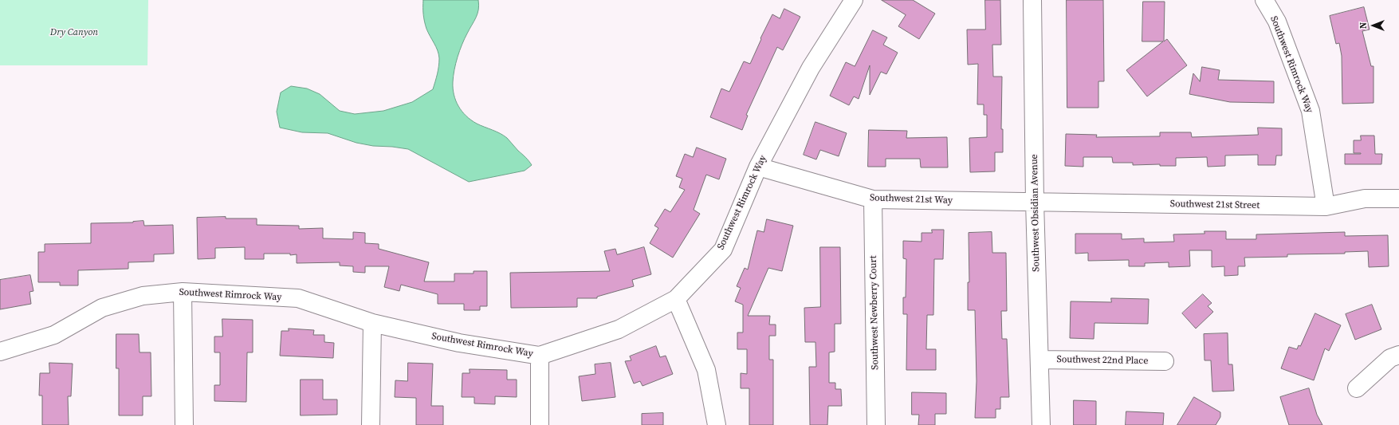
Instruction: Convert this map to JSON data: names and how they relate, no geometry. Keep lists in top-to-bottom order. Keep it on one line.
{"streets":{"street":["Southwest Rimrock Way","Southwest 21st Way","Southwest 21st Street","Southwest Obsidian Avenue","Southwest Newberry Court","Southwest 22nd Place"]},"crossings":[["Southwest Rimrock Way","Southwest 21st Way"],["Southwest Rimrock Way","Southwest 21st Street"],["Southwest 21st Way","Southwest 21st Street"],["Southwest 21st Way","Southwest Obsidian Avenue"],["Southwest 21st Way","Southwest Newberry Court"],["Southwest 21st Street","Southwest Obsidian Avenue"],["Southwest Obsidian Avenue","Southwest 22nd Place"]],"parks":["Dry Canyon"],"north":"left"}
